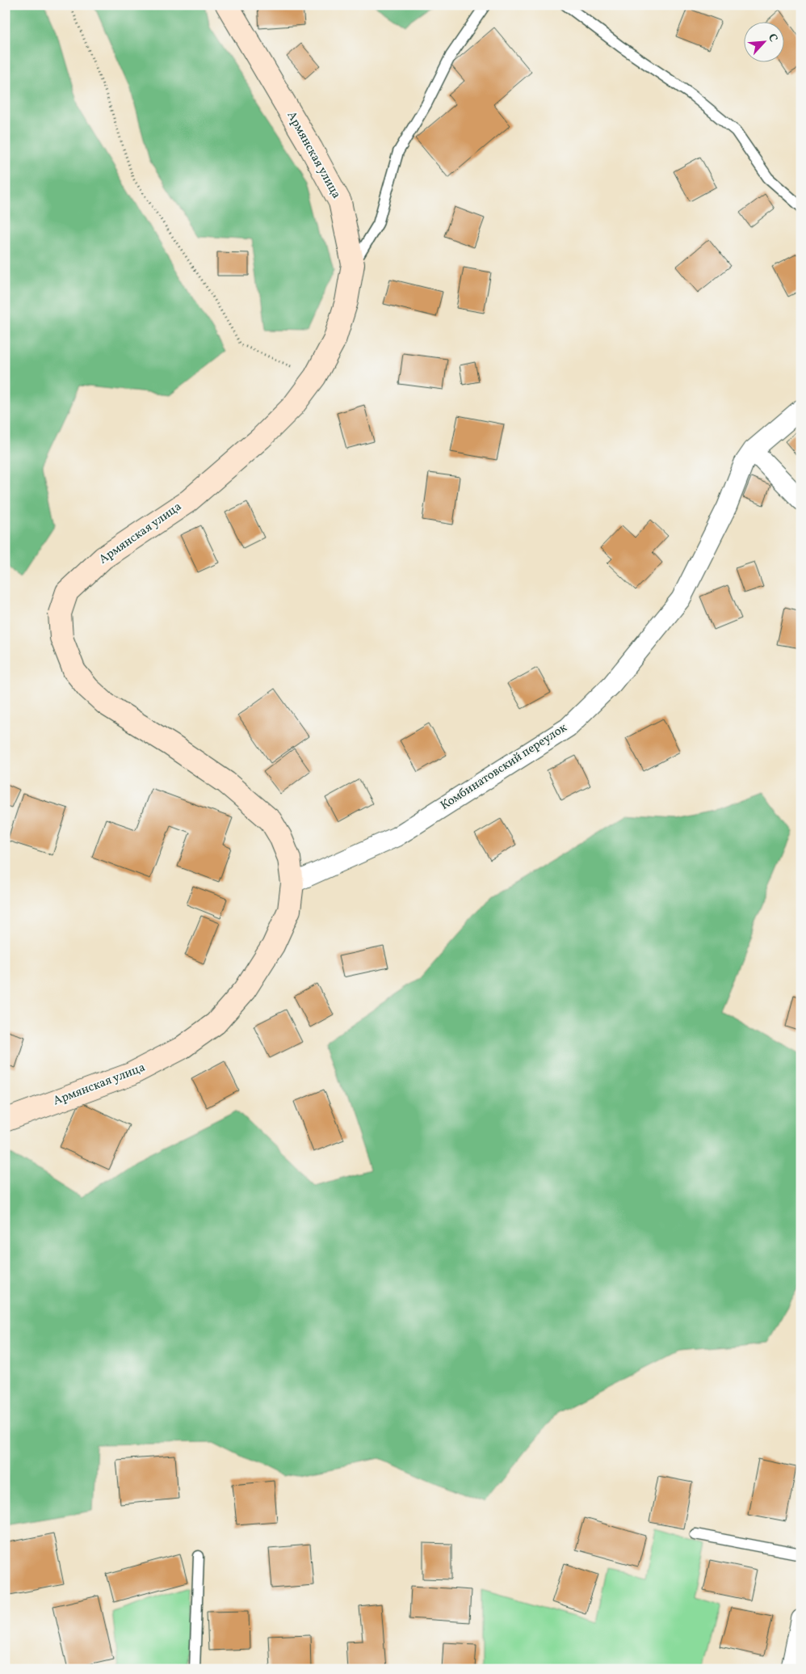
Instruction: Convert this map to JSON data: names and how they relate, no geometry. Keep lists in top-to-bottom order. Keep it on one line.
{"streets":{"street":["Армянская улица","Комбинатовский переулок"]},"crossings":[["Армянская улица","Комбинатовский переулок"]],"north":"top right"}
